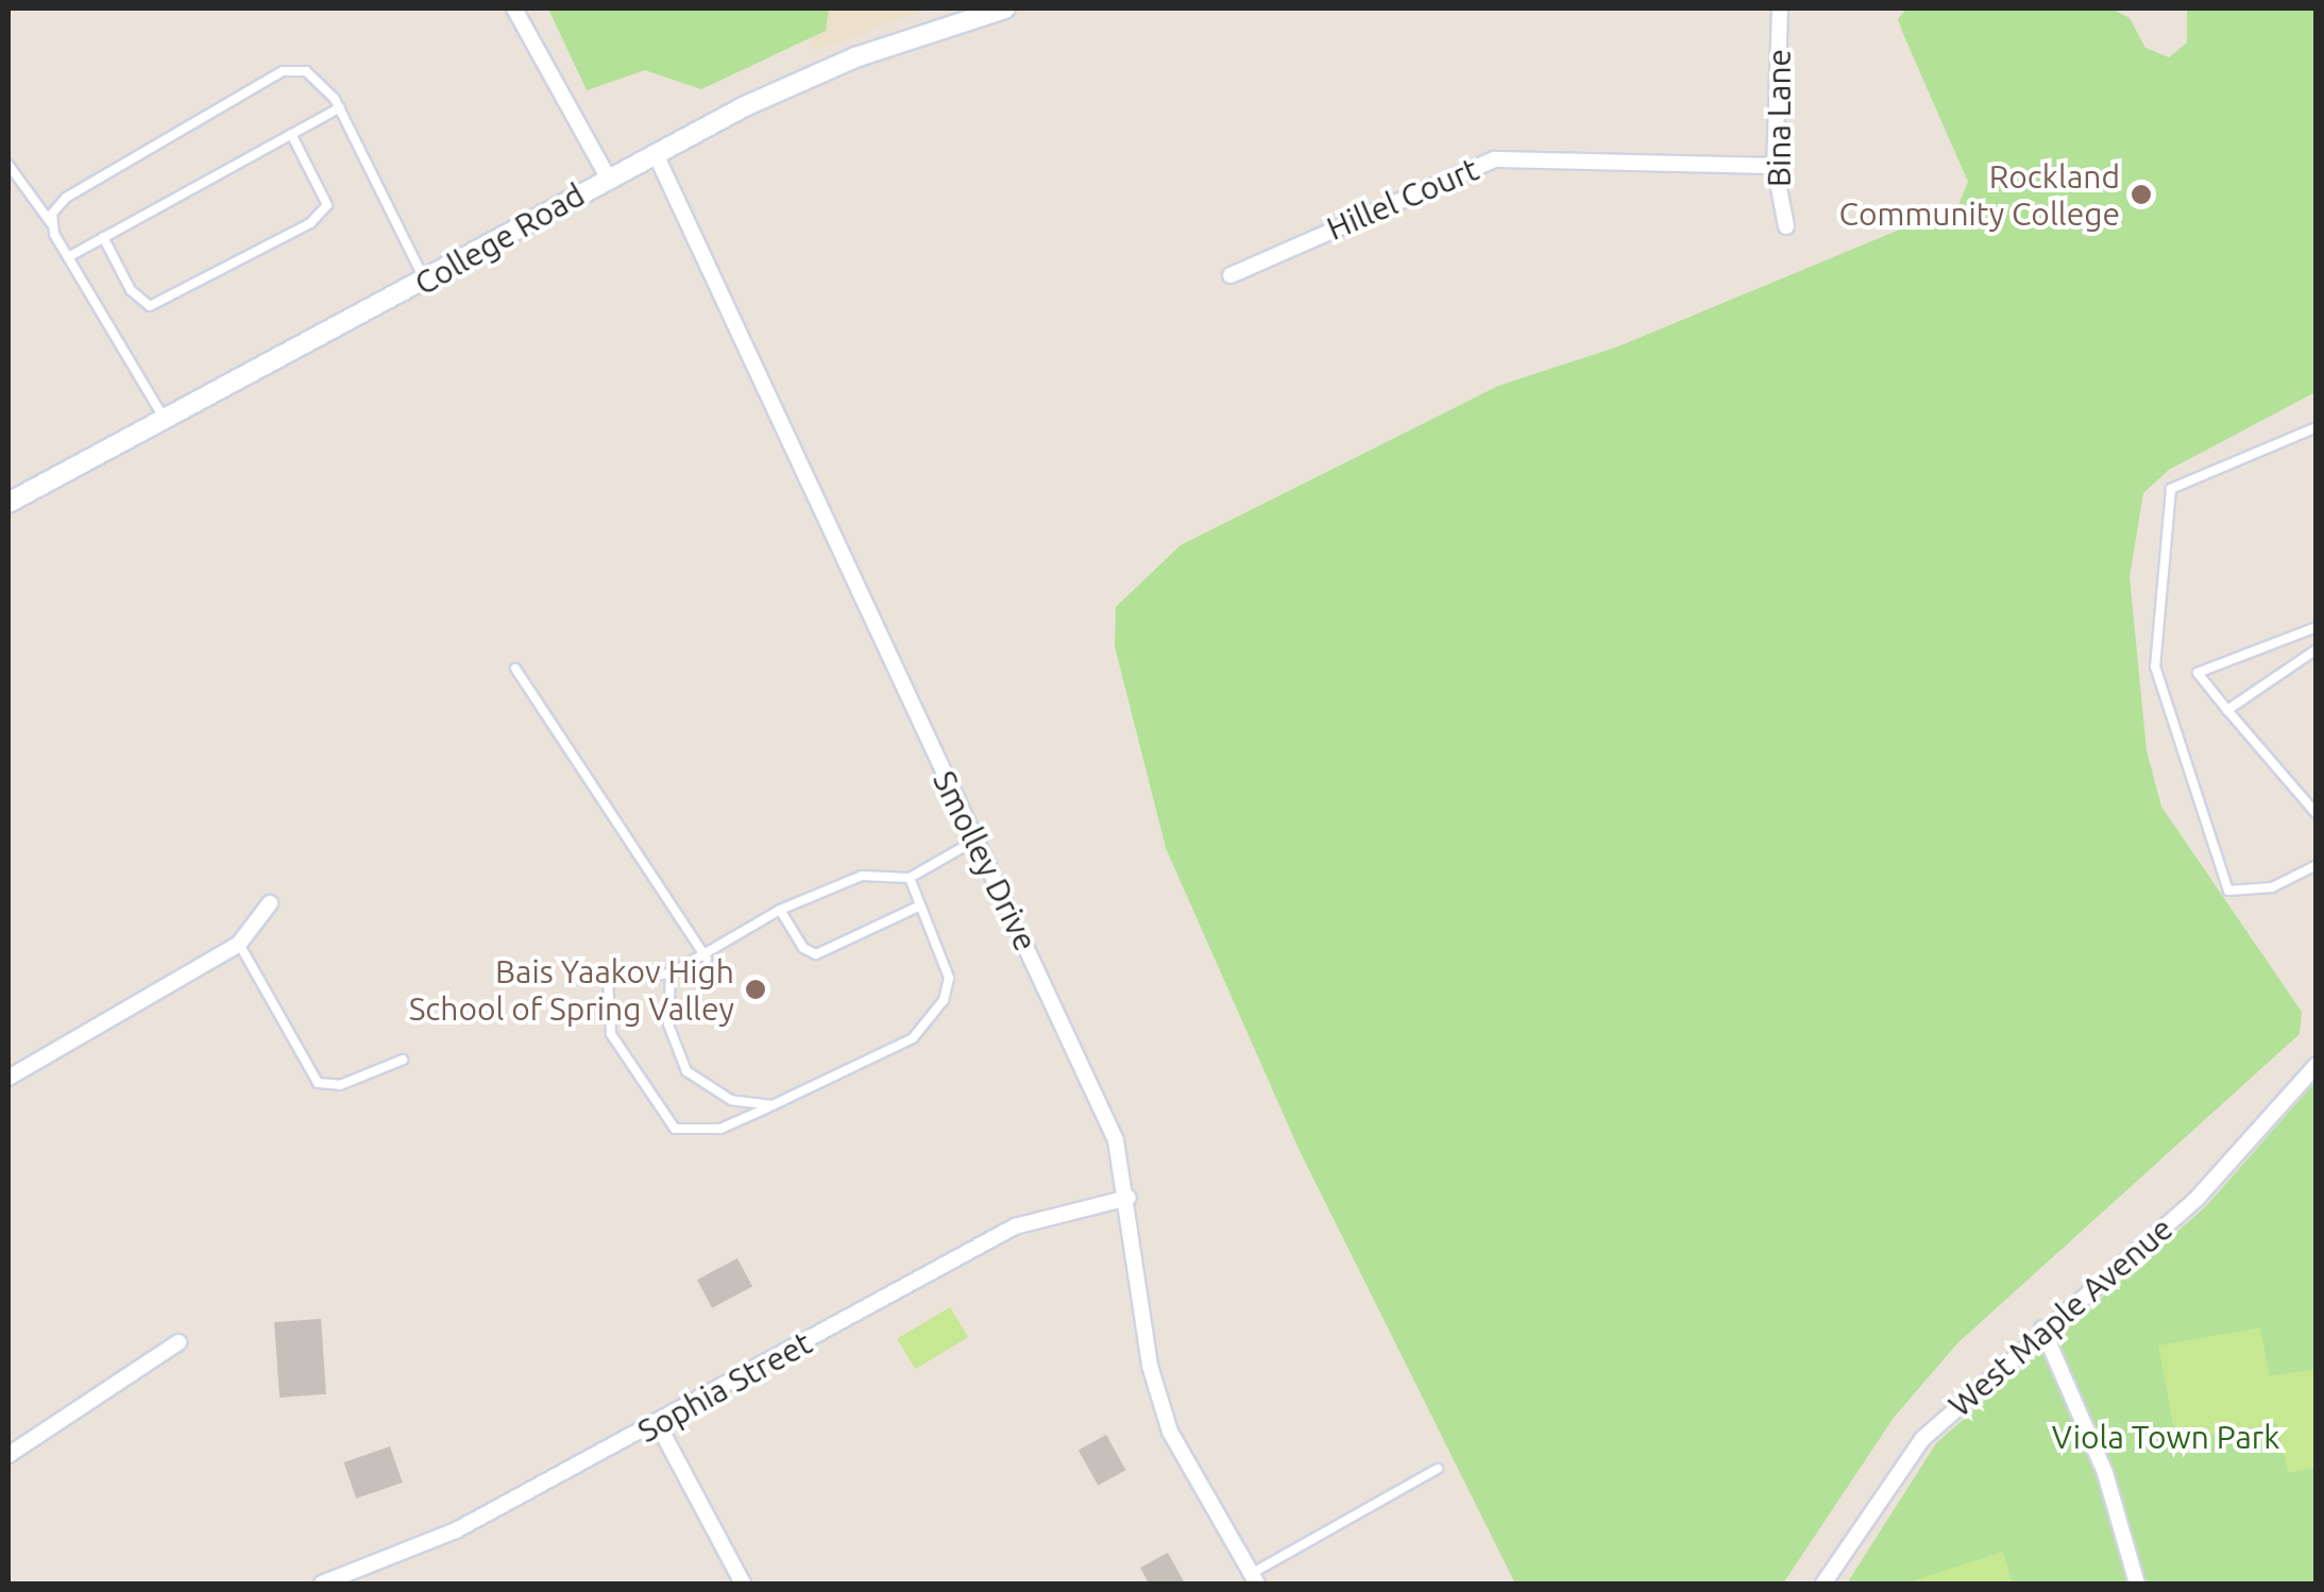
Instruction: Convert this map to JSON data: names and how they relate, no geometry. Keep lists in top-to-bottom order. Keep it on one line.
{"streets":{"street":["Bina Lane","Hillel Court","College Road","Smolley Drive","West Maple Avenue","Sophia Street"]},"crossings":[["Bina Lane","Hillel Court"],["College Road","Smolley Drive"],["Smolley Drive","Sophia Street"]],"parks":["Viola Town Park"],"places":["Rockland Community College","Bais Yaakov High School of Spring Valley"]}
